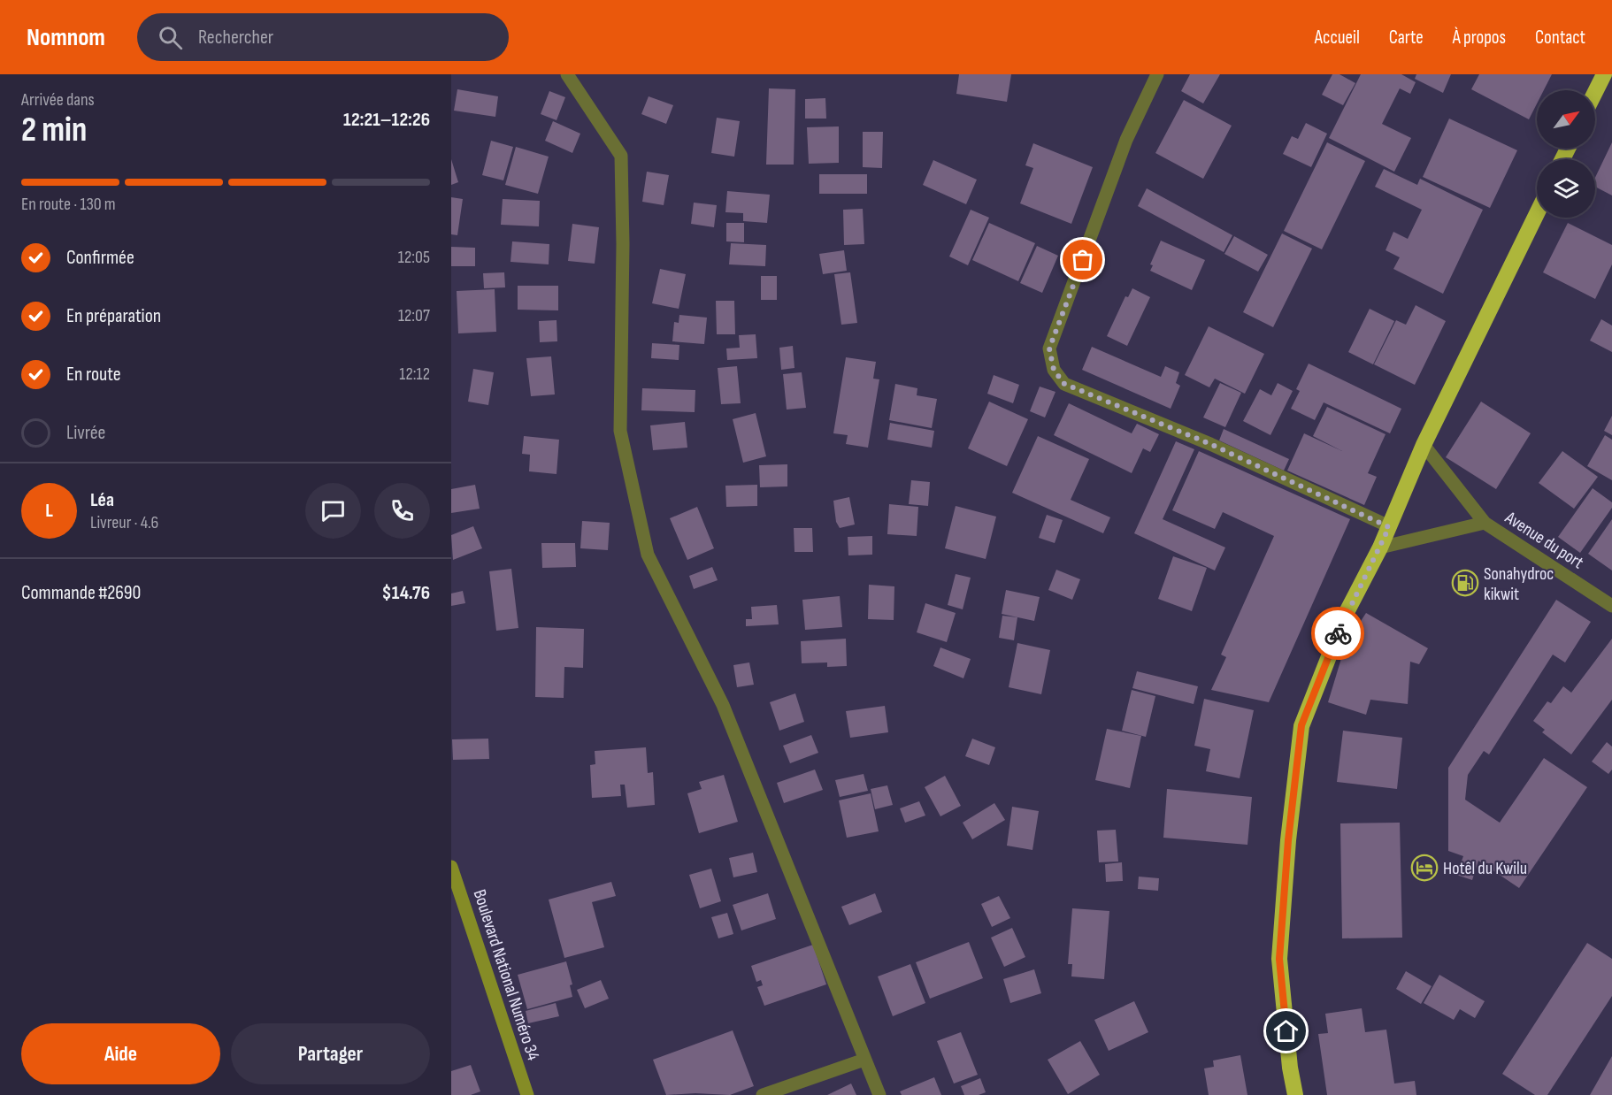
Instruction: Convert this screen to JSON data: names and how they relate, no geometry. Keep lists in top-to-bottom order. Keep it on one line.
{"streets":{"main road":["Boulevard National Numéro 34"],"street":["Avenue du port"]},"places":{"fuel station":["Sonahydroc kikwit"],"hotel":["Hotêl du Kwilu"]},"north":"top right","page":{"header":"Nomnom","search":"Rechercher","nav":["Accueil","Carte","À propos","Contact"],"heading":["2 min","Arrivée dans","12:21–12:26"],"panel":["Léa","Livreur · 4.6","Commande #2690","$14.76"],"bar":"En route · 130 m","list":[["Confirmée","12:05"],["En préparation","12:07"],["En route","12:12"],"Livrée"],"round":"L","buttons":["Aide","Partager"]}}
